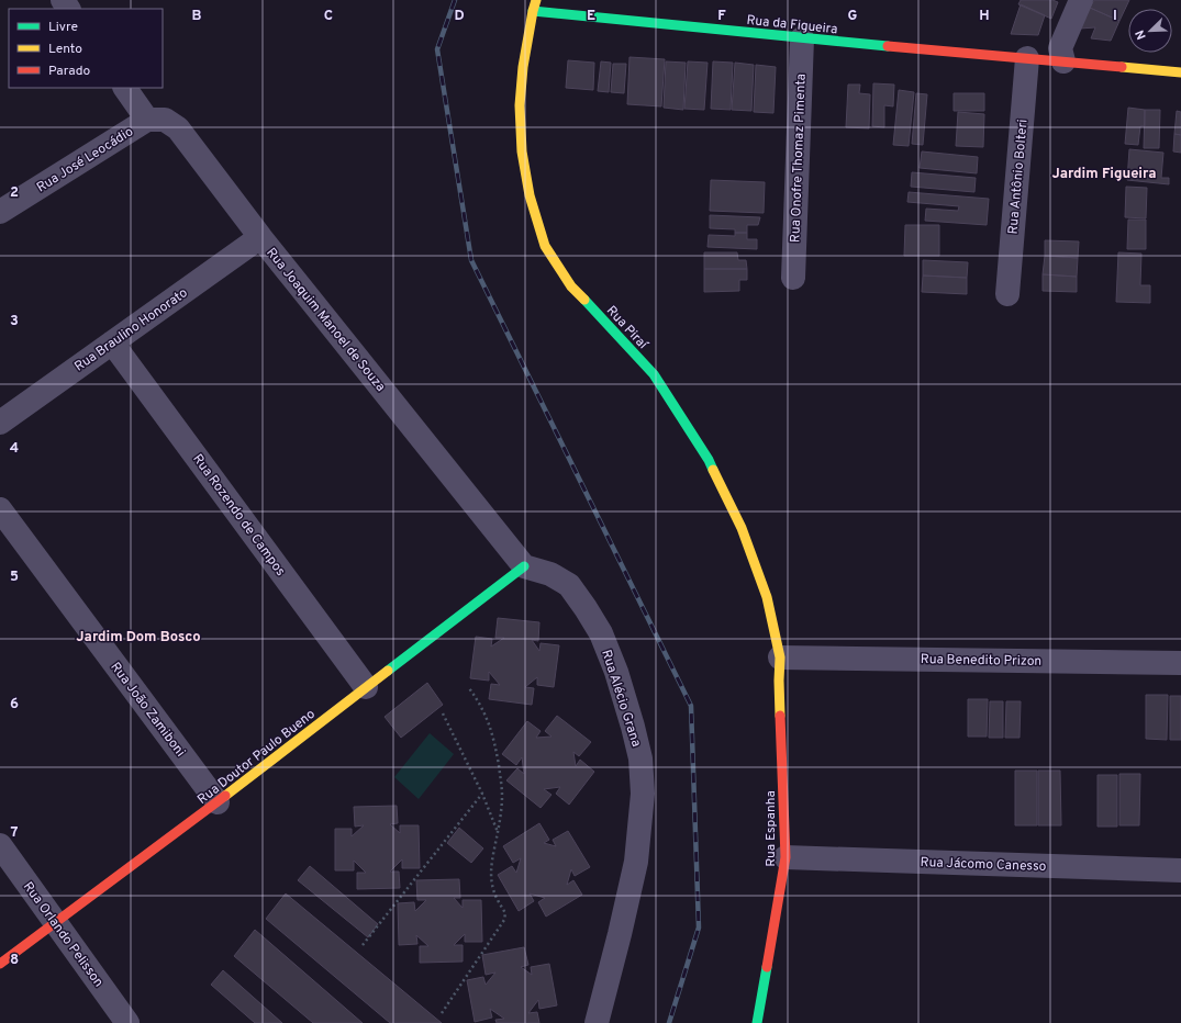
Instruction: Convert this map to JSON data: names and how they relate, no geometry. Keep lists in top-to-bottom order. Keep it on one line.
{"streets":{"street":["Rua da Figueira","Rua Onofre Thomaz Pimenta","Rua José Leocádio","Rua Antônio Bolteri","Rua Joaquim Manoel de Souza","Rua Piraí","Rua Braulino Honorato","Rua Rozendo de Campos","Rua Benedito Prizon","Rua Alécio Grana","Rua João Zamiboni","Rua Doutor Paulo Bueno","Rua Espanha","Rua Jácomo Canesso","Rua Orlando Pelisson"]},"crossings":[["Rua da Figueira","Rua Onofre Thomaz Pimenta"],["Rua da Figueira","Rua Antônio Bolteri"],["Rua da Figueira","Rua Piraí"],["Rua José Leocádio","Rua Joaquim Manoel de Souza"],["Rua Joaquim Manoel de Souza","Rua Braulino Honorato"],["Rua Joaquim Manoel de Souza","Rua Alécio Grana"],["Rua Joaquim Manoel de Souza","Rua Doutor Paulo Bueno"],["Rua Piraí","Rua Benedito Prizon"],["Rua Piraí","Rua Espanha"],["Rua Braulino Honorato","Rua Rozendo de Campos"],["Rua Rozendo de Campos","Rua Doutor Paulo Bueno"],["Rua Benedito Prizon","Rua Espanha"],["Rua Alécio Grana","Rua Doutor Paulo Bueno"],["Rua João Zamiboni","Rua Doutor Paulo Bueno"],["Rua Doutor Paulo Bueno","Rua Orlando Pelisson"],["Rua Espanha","Rua Jácomo Canesso"]],"districts":["Jardim Figueira","Jardim Dom Bosco"],"legend":["Livre","Lento","Parado"],"north":"bottom left","grid":{"columns":["B","C","D","E","F","G","H","I"],"rows":["2","3","4","5","6","7","8"]}}
